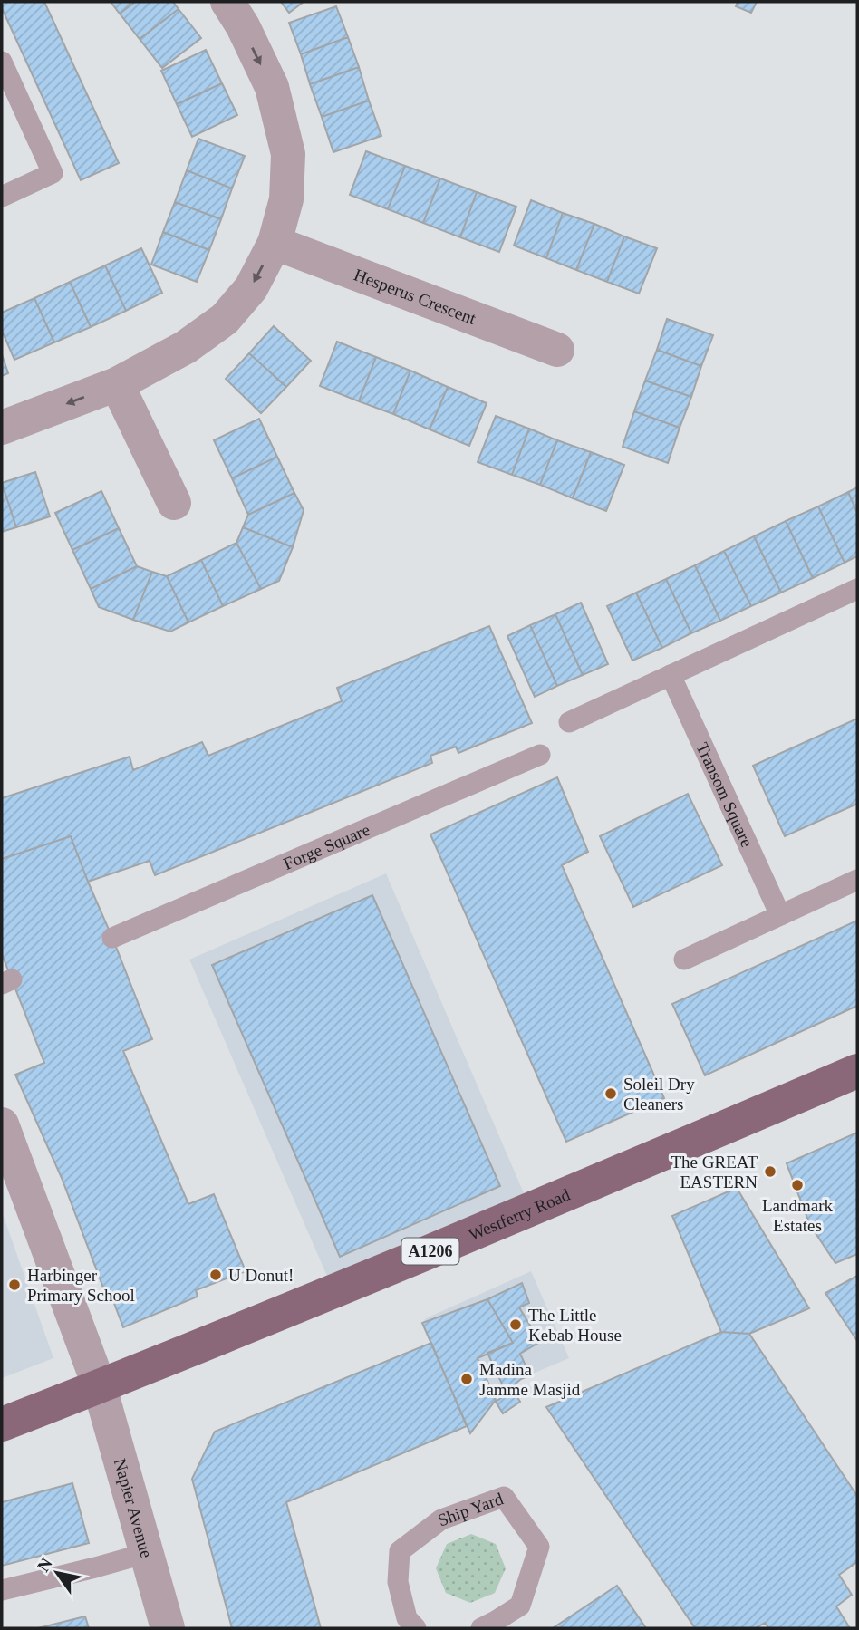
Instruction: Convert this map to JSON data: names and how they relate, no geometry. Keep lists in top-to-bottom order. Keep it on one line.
{"streets":{"main road":["Westferry Road","A1206"],"street":["Hesperus Crescent","Napier Avenue"],"lane":["Transom Square","Forge Square","Ship Yard"]},"crossings":[["Westferry Road","Napier Avenue"]],"places":["Soleil Dry Cleaners","The GREAT EASTERN","Landmark Estates","U Donut!","Harbinger Primary School","The Little Kebab House","Madina Jamme Masjid"],"north":"top left"}
